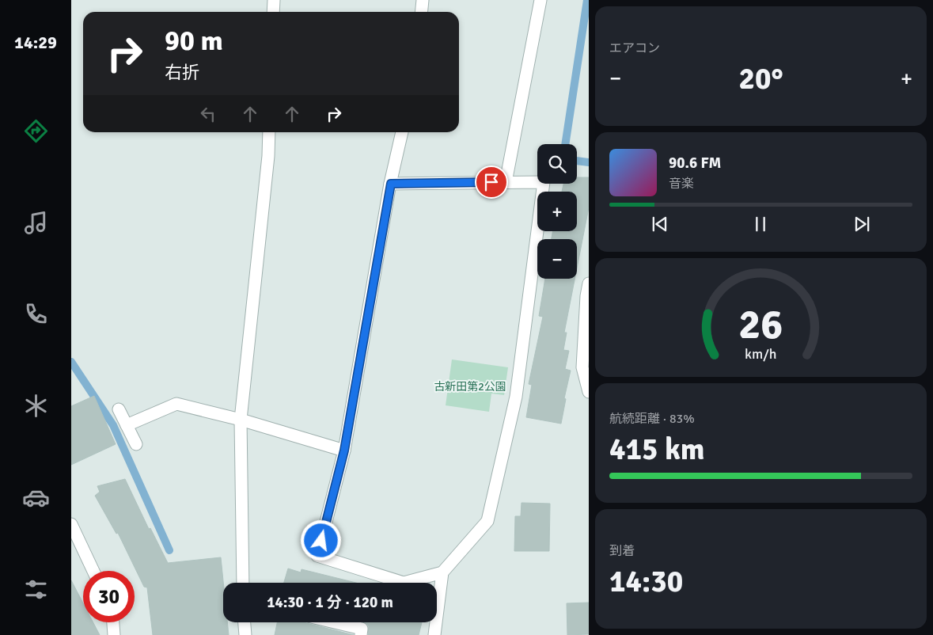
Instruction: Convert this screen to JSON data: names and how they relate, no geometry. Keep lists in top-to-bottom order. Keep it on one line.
{"parks":["古新田第2公園"],"page":{"tabs":"14:29","tile":["エアコン",["航続距離 · 83%","415 km"],["到着","14:30"]],"turn":["90 m","右折"],"heat":["−","20°","+"],"map_buttons":["+","−"],"song":["90.6 FM","音楽"],"limit":"30","trip":"14:30 · 1 分 · 120 m","gauge":["26","km/h"]}}
